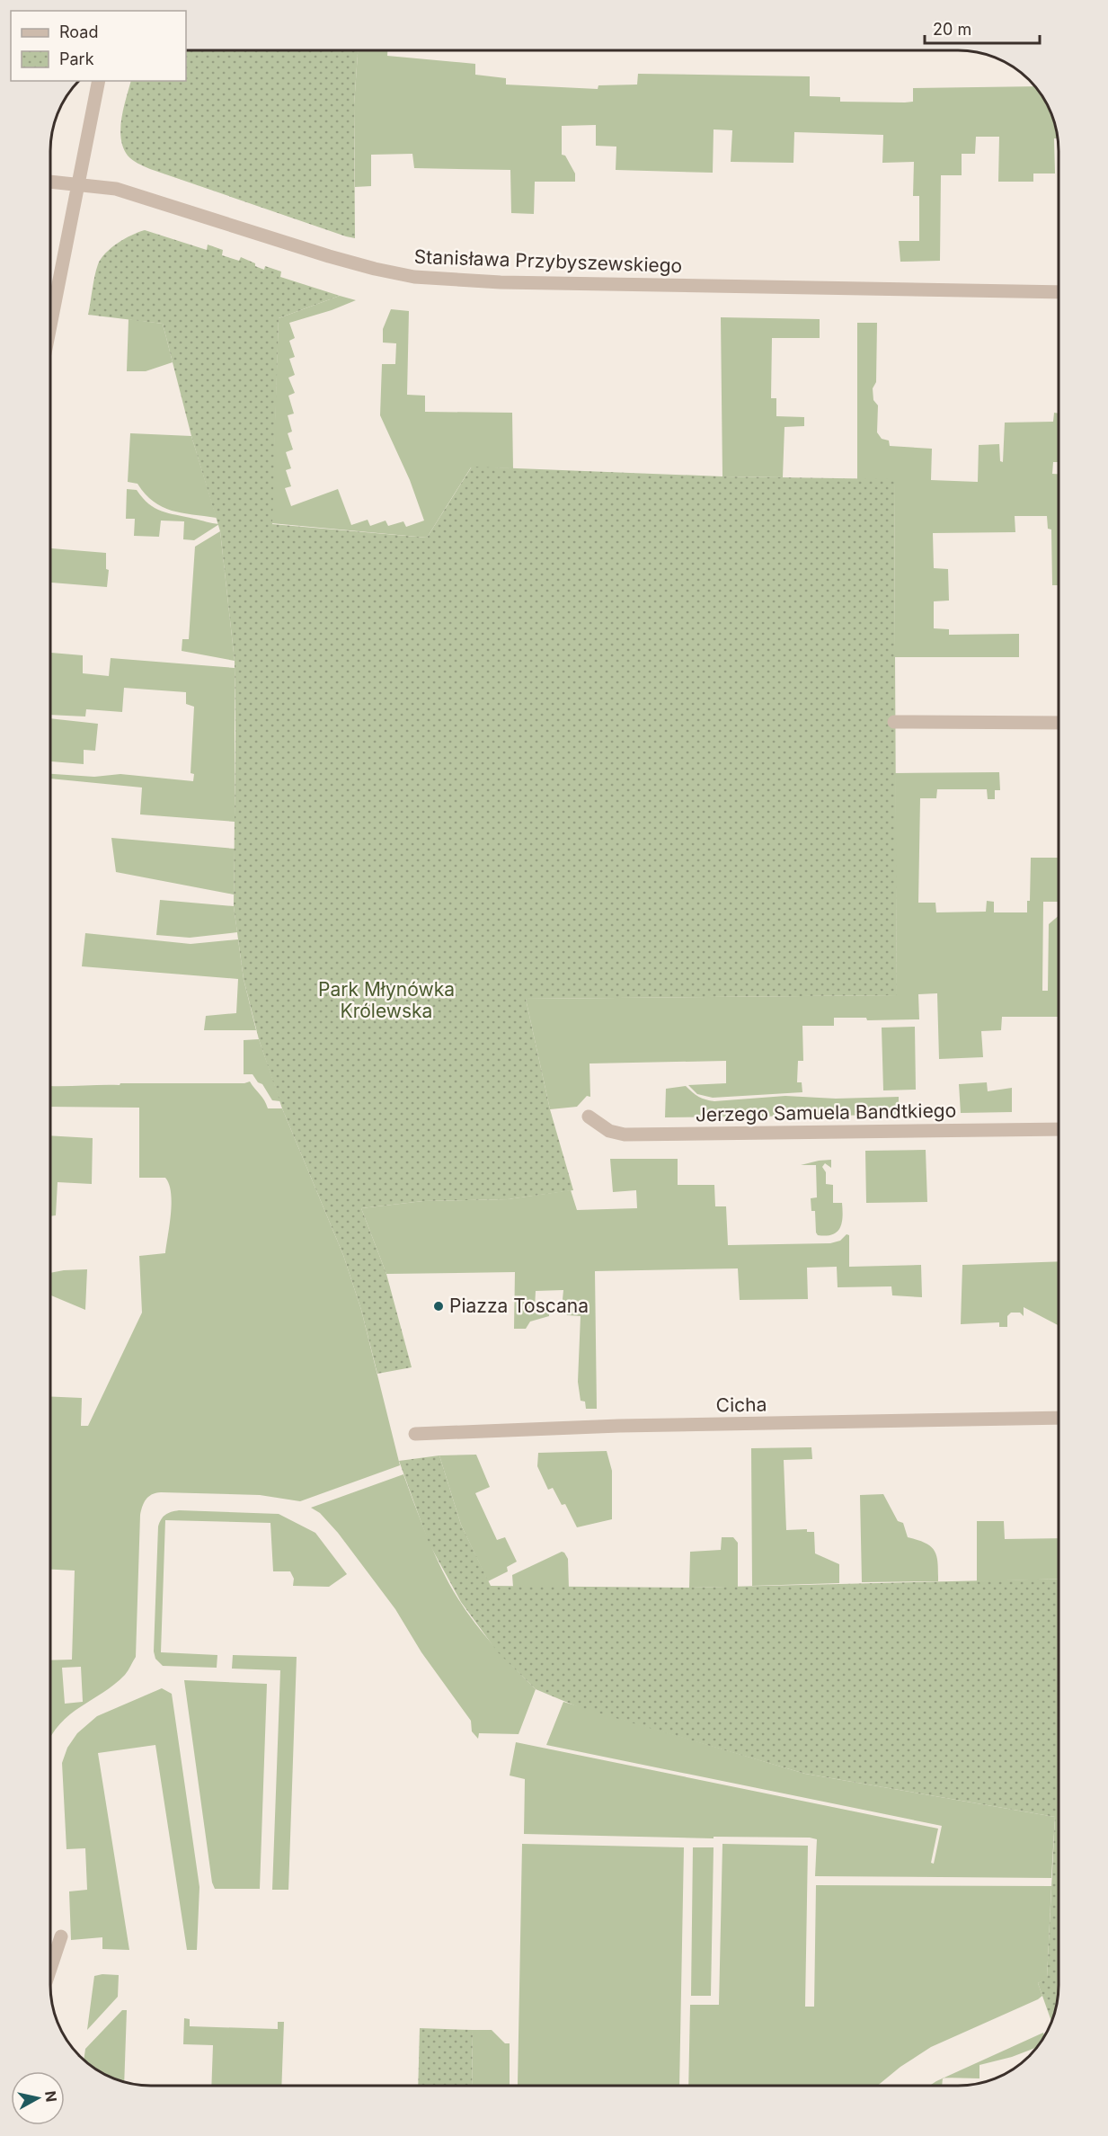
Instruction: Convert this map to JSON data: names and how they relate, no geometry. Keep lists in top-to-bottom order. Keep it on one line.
{"streets":{"street":["Stanisława Przybyszewskiego","Jerzego Samuela Bandtkiego","Cicha"]},"parks":["Park Młynówka Królewska"],"places":["Piazza Toscana"],"legend":["Road","Park"],"scale_bar":"20 m","north":"right"}
